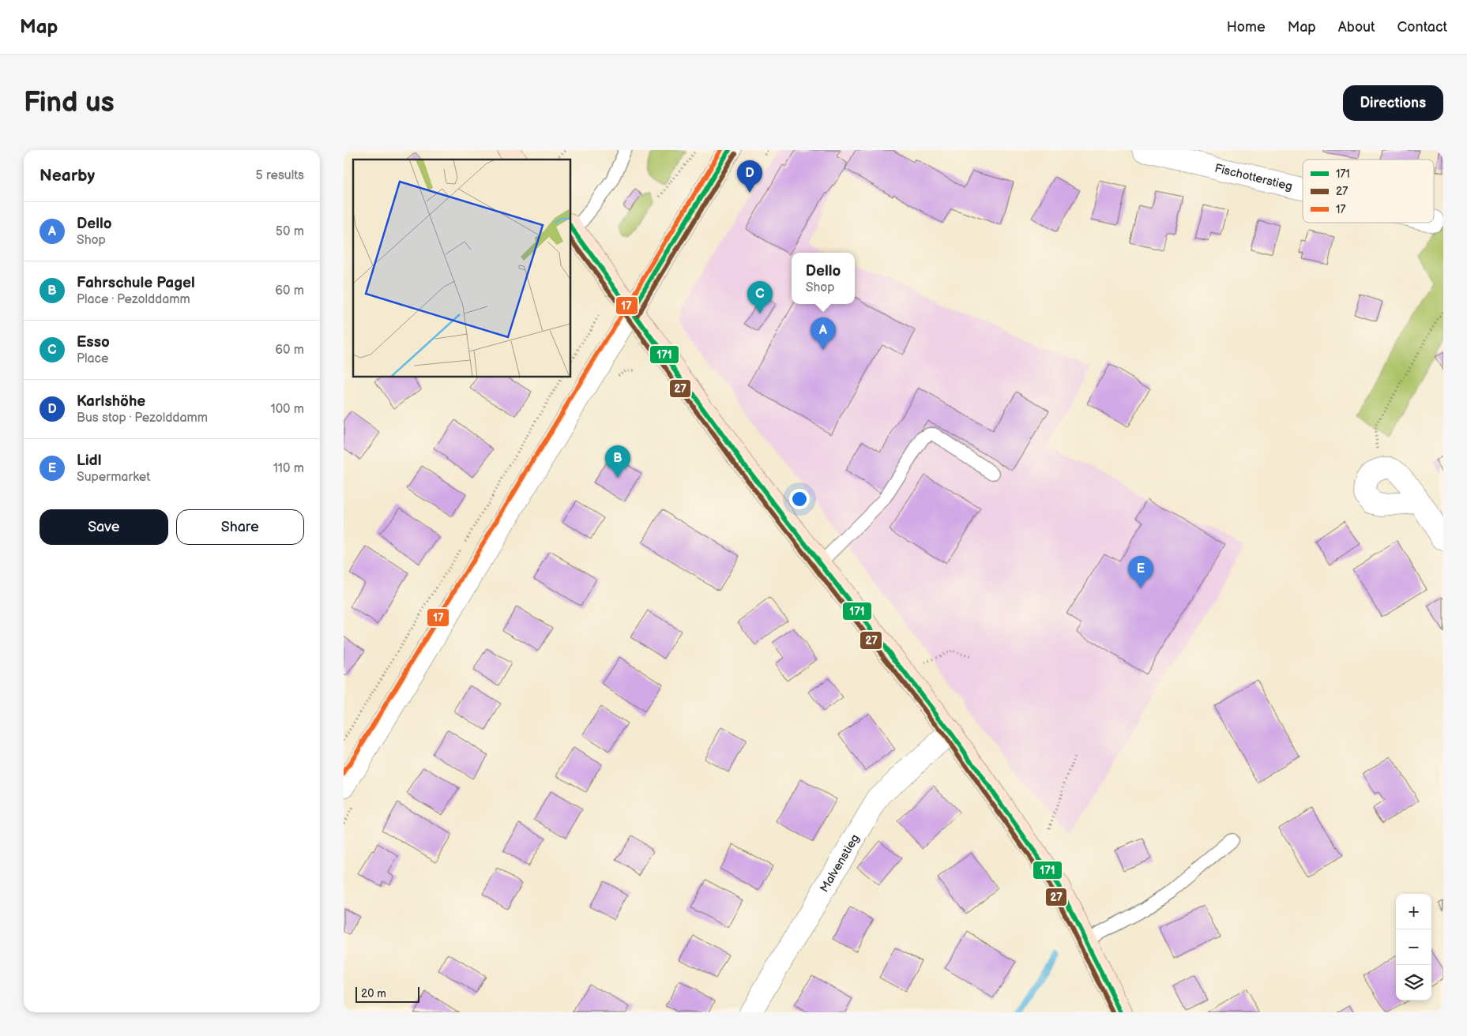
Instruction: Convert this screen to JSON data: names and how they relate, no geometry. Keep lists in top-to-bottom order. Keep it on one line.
{"streets":{"street":["Fischotterstieg","Malvenstieg"]},"lines":["transit line 171","transit line 17","transit line 27"],"legend":["171","27","17"],"scale_bar":"20 m","page":{"header":"Map","nav":["Home","Map","About","Contact"],"buttons":["Directions",["Save","Share"]],"title":"Find us","heading":["Nearby","5 results"],"pins":["D","C","A","B","E"],"list":[{"mark":"A","name":"Dello","note":"Shop","value":"50 m"},{"mark":"B","name":"Fahrschule Pagel","note":"Place · Pezolddamm","value":"60 m"},{"mark":"C","name":"Esso","note":"Place","value":"60 m"},{"mark":"D","name":"Karlshöhe","note":"Bus stop · Pezolddamm","value":"100 m"},{"mark":"E","name":"Lidl","note":"Supermarket","value":"110 m"}],"popup":["Dello","Shop"],"map_buttons":["+","−"],"scale":"20 m"}}
